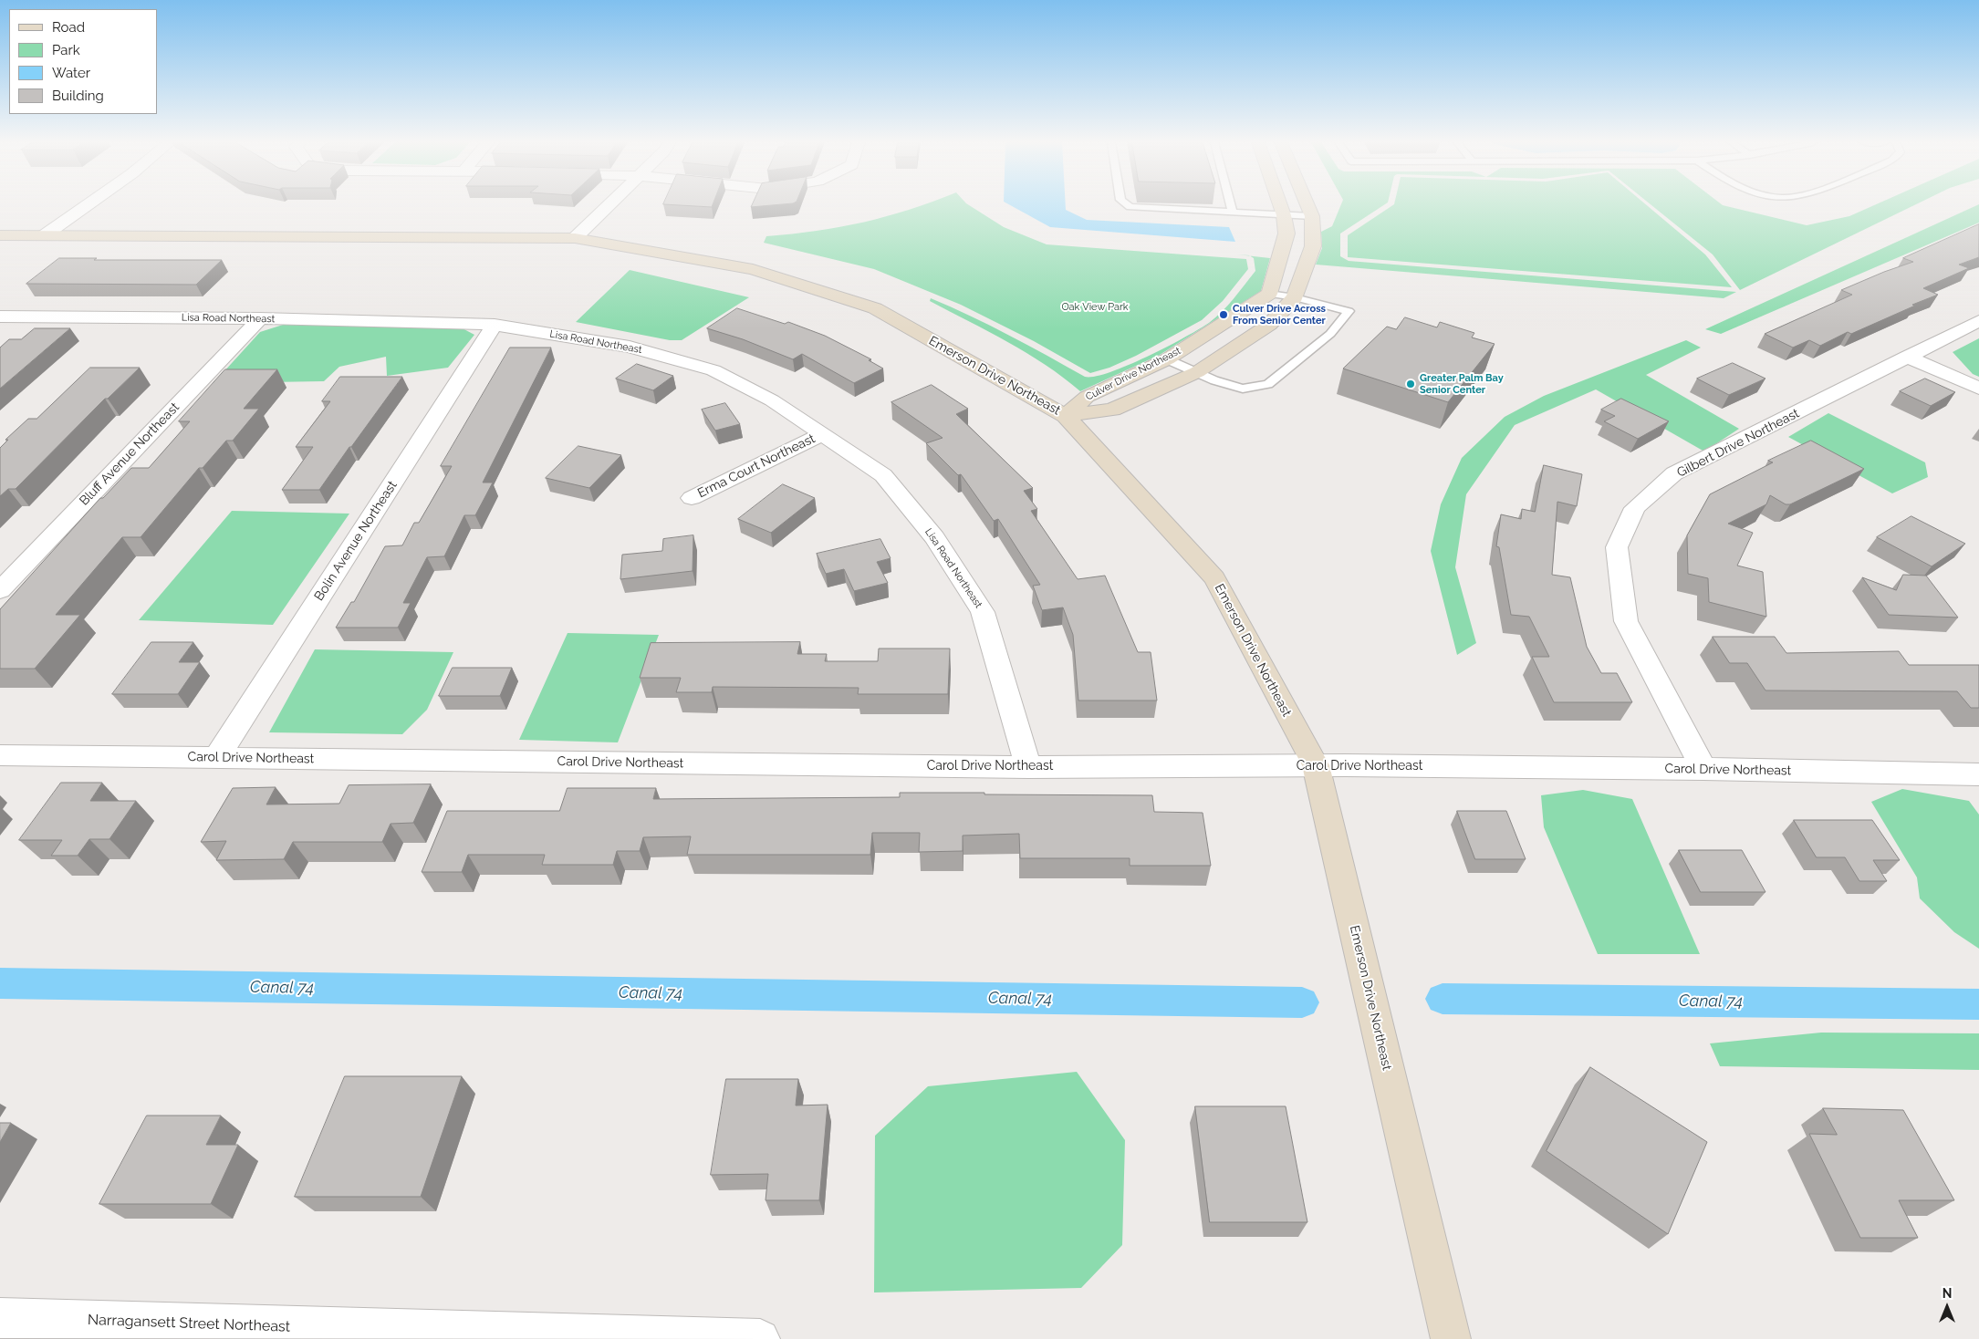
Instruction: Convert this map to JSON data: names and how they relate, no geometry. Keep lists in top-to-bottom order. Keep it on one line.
{"streets":{"street":["Lisa Road Northeast","Culver Drive Northeast","Emerson Drive Northeast","Gilbert Drive Northeast","Bluff Avenue Northeast","Erma Court Northeast","Bolin Avenue Northeast","Carol Drive Northeast","Narragansett Street Northeast"]},"crossings":[["Lisa Road Northeast","Bluff Avenue Northeast"],["Lisa Road Northeast","Erma Court Northeast"],["Lisa Road Northeast","Bolin Avenue Northeast"],["Lisa Road Northeast","Carol Drive Northeast"],["Culver Drive Northeast","Emerson Drive Northeast"],["Emerson Drive Northeast","Carol Drive Northeast"],["Gilbert Drive Northeast","Carol Drive Northeast"],["Bolin Avenue Northeast","Carol Drive Northeast"]],"water":["Canal 74"],"parks":["Oak View Park"],"places":["Culver Drive Across From Senior Center","Greater Palm Bay Senior Center"],"legend":["Road","Park","Water","Building"],"north":"top"}
